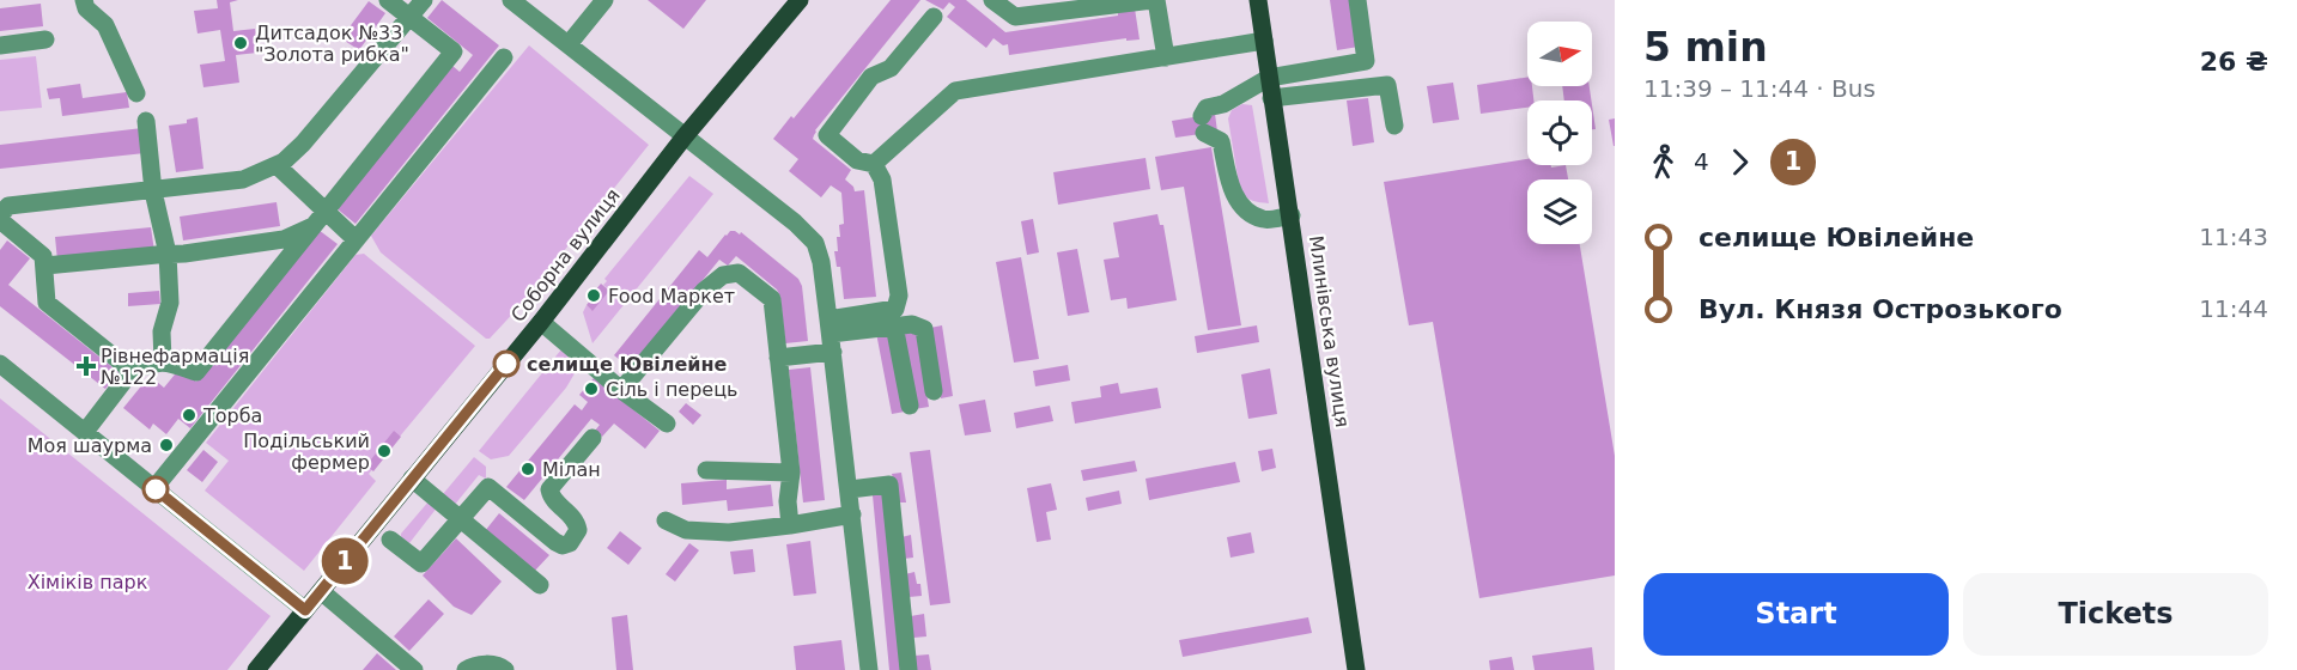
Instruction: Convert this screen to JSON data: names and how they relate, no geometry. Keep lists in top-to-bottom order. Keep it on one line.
{"streets":{"main road":["Соборна вулиця","Млинівська вулиця"]},"parks":["Хіміків парк"],"places":{"other":["Дитсадок №33 \"Золота рибка\"","Food Маркет","селище Ювілейне","Сіль і перець","Торба","Моя шаурма","Подільський фермер","Мілан"],"health":["Рівнефармація №122"]},"lines":["bus line 1"],"north":"right","page":{"on_map":"1","heading":["5 min","11:39 – 11:44 · Bus","26 ₴"],"legs":["4","1"],"list":[{"name":"селище Ювілейне","value":"11:43"},{"name":"Вул. Князя Острозького","value":"11:44"}],"buttons":["Start","Tickets"]}}
